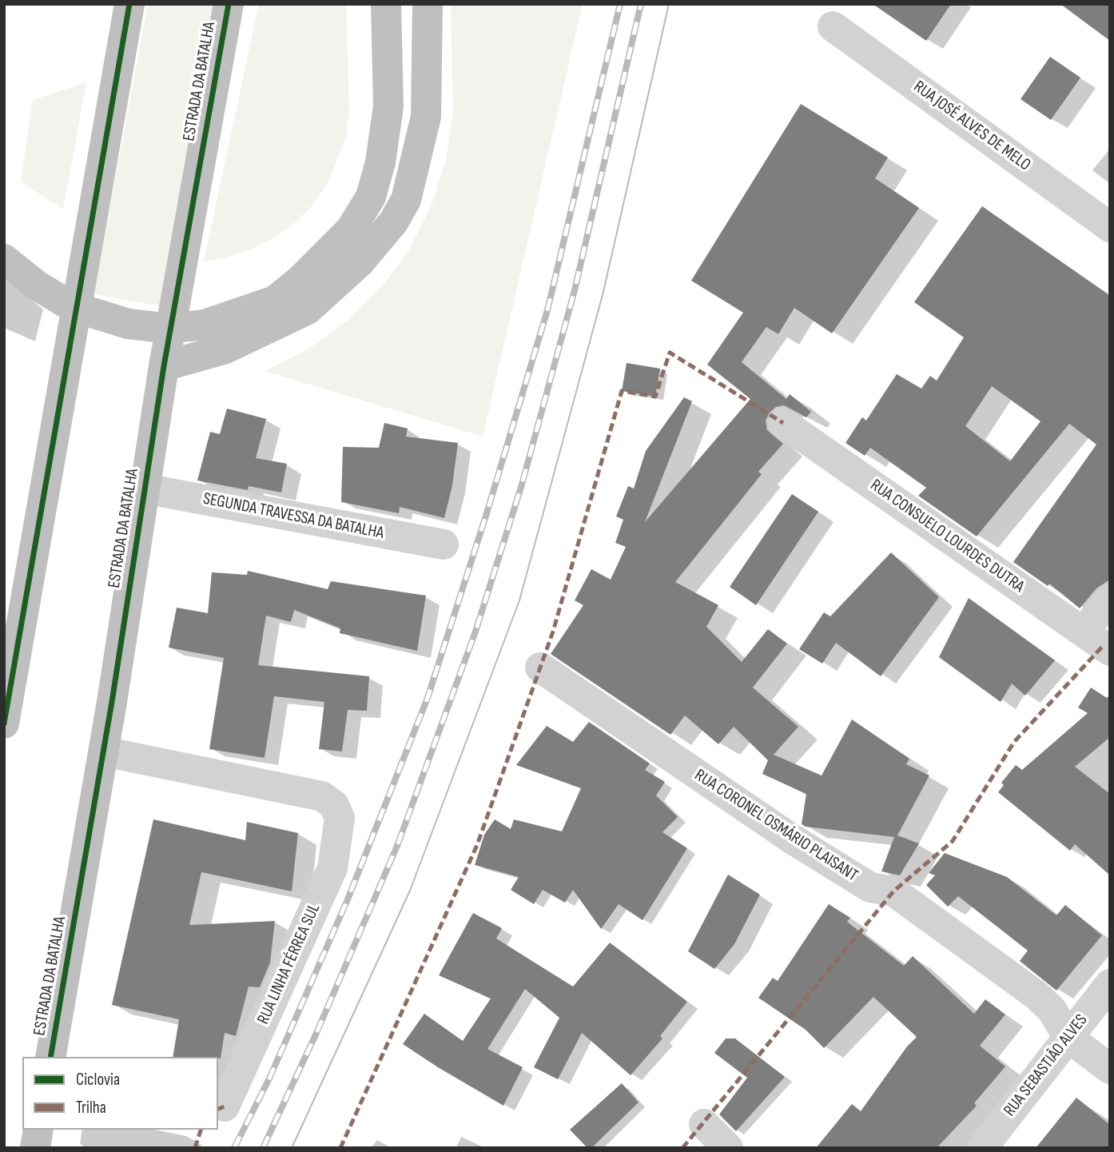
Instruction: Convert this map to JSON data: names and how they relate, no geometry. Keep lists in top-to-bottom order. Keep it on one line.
{"streets":{"highway":["ESTRADA DA BATALHA"],"street":["RUA JOSÉ ALVES DE MELO","SEGUNDA TRAVESSA DA BATALHA","RUA CONSUELO LOURDES DUTRA","RUA CORONEL OSMÁRIO PLAISANT","RUA LINHA FÉRREA SUL","RUA SEBASTIÃO ALVES"]},"crossings":[["ESTRADA DA BATALHA","SEGUNDA TRAVESSA DA BATALHA"],["ESTRADA DA BATALHA","RUA LINHA FÉRREA SUL"],["RUA CORONEL OSMÁRIO PLAISANT","RUA SEBASTIÃO ALVES"]],"legend":["Ciclovia","Trilha"]}
